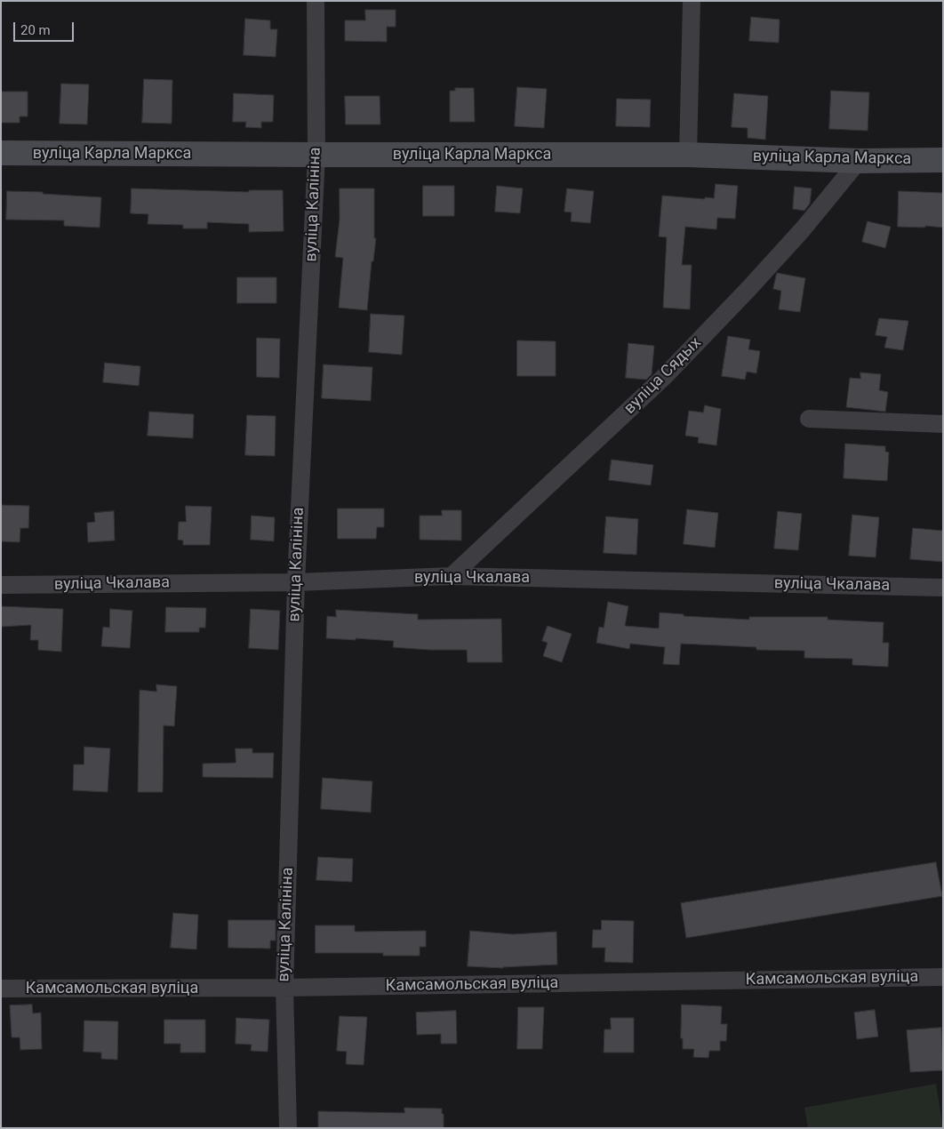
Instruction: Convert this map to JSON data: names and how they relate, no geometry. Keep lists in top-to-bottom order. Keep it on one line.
{"streets":{"street":["вуліца Карла Маркса","вуліца Калініна","вуліца Сядых","вуліца Чкалава","Камсамольская вуліца"]},"crossings":[["вуліца Карла Маркса","вуліца Калініна"],["вуліца Карла Маркса","вуліца Сядых"],["вуліца Калініна","вуліца Чкалава"],["вуліца Калініна","Камсамольская вуліца"],["вуліца Сядых","вуліца Чкалава"]],"scale_bar":"20 m"}
